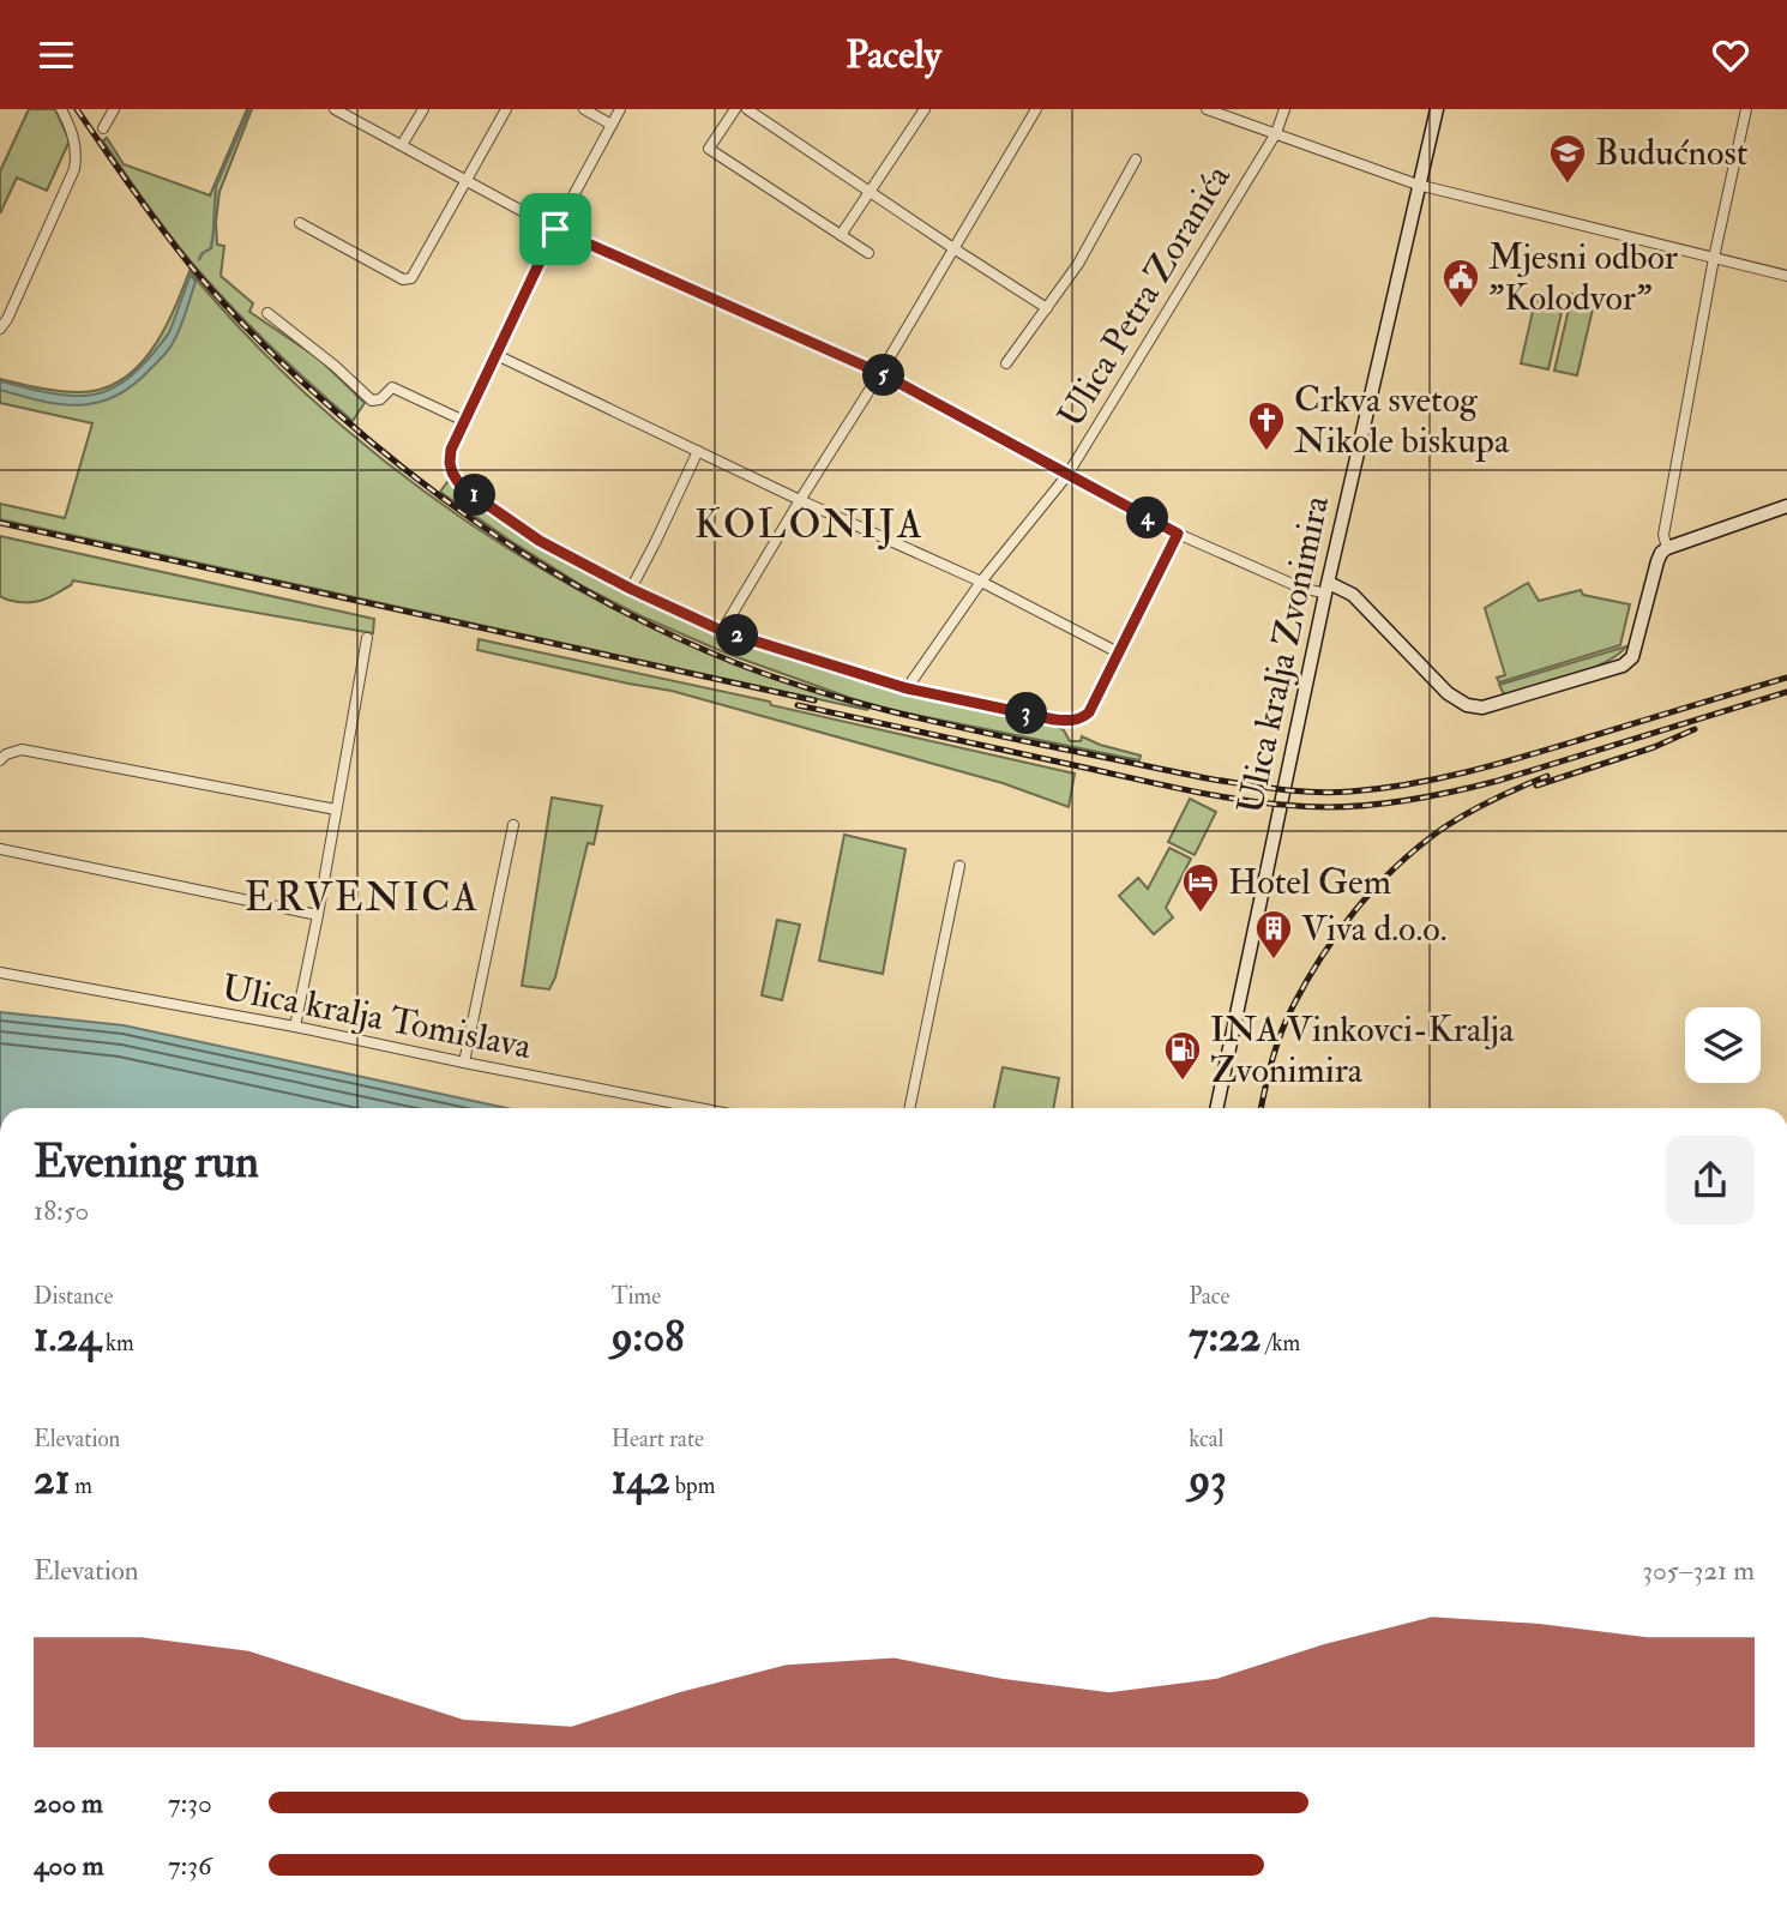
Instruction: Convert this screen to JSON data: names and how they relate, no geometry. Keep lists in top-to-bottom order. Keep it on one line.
{"streets":{"main road":["Ulica kralja Zvonimira"],"street":["Ulica Petra Zoranića","Ulica kralja Tomislava"]},"districts":["KOLONIJA","ERVENICA"],"places":{"school or university":["Budućnost"],"public building":["Mjesni odbor \"Kolodvor\""],"church":["Crkva svetog Nikole biskupa"],"hotel":["Hotel Gem"],"building":["Viva d.o.o."],"fuel station":["INA Vinkovci-Kralja Zvonimira"]},"page":{"header":"Pacely","pins":["5","1","4","2","3"],"heading":["Evening run","18:50"],"stats":[["Distance","1.24 km"],["Time","9:08"],["Pace","7:22 /km"],["Elevation","21 m"],["Heart rate","142 bpm"],["kcal","93"]],"chart":["Elevation","305–321 m"],"list":[{"name":"200 m","note":"7:30"},{"name":"400 m","note":"7:36"}]}}
